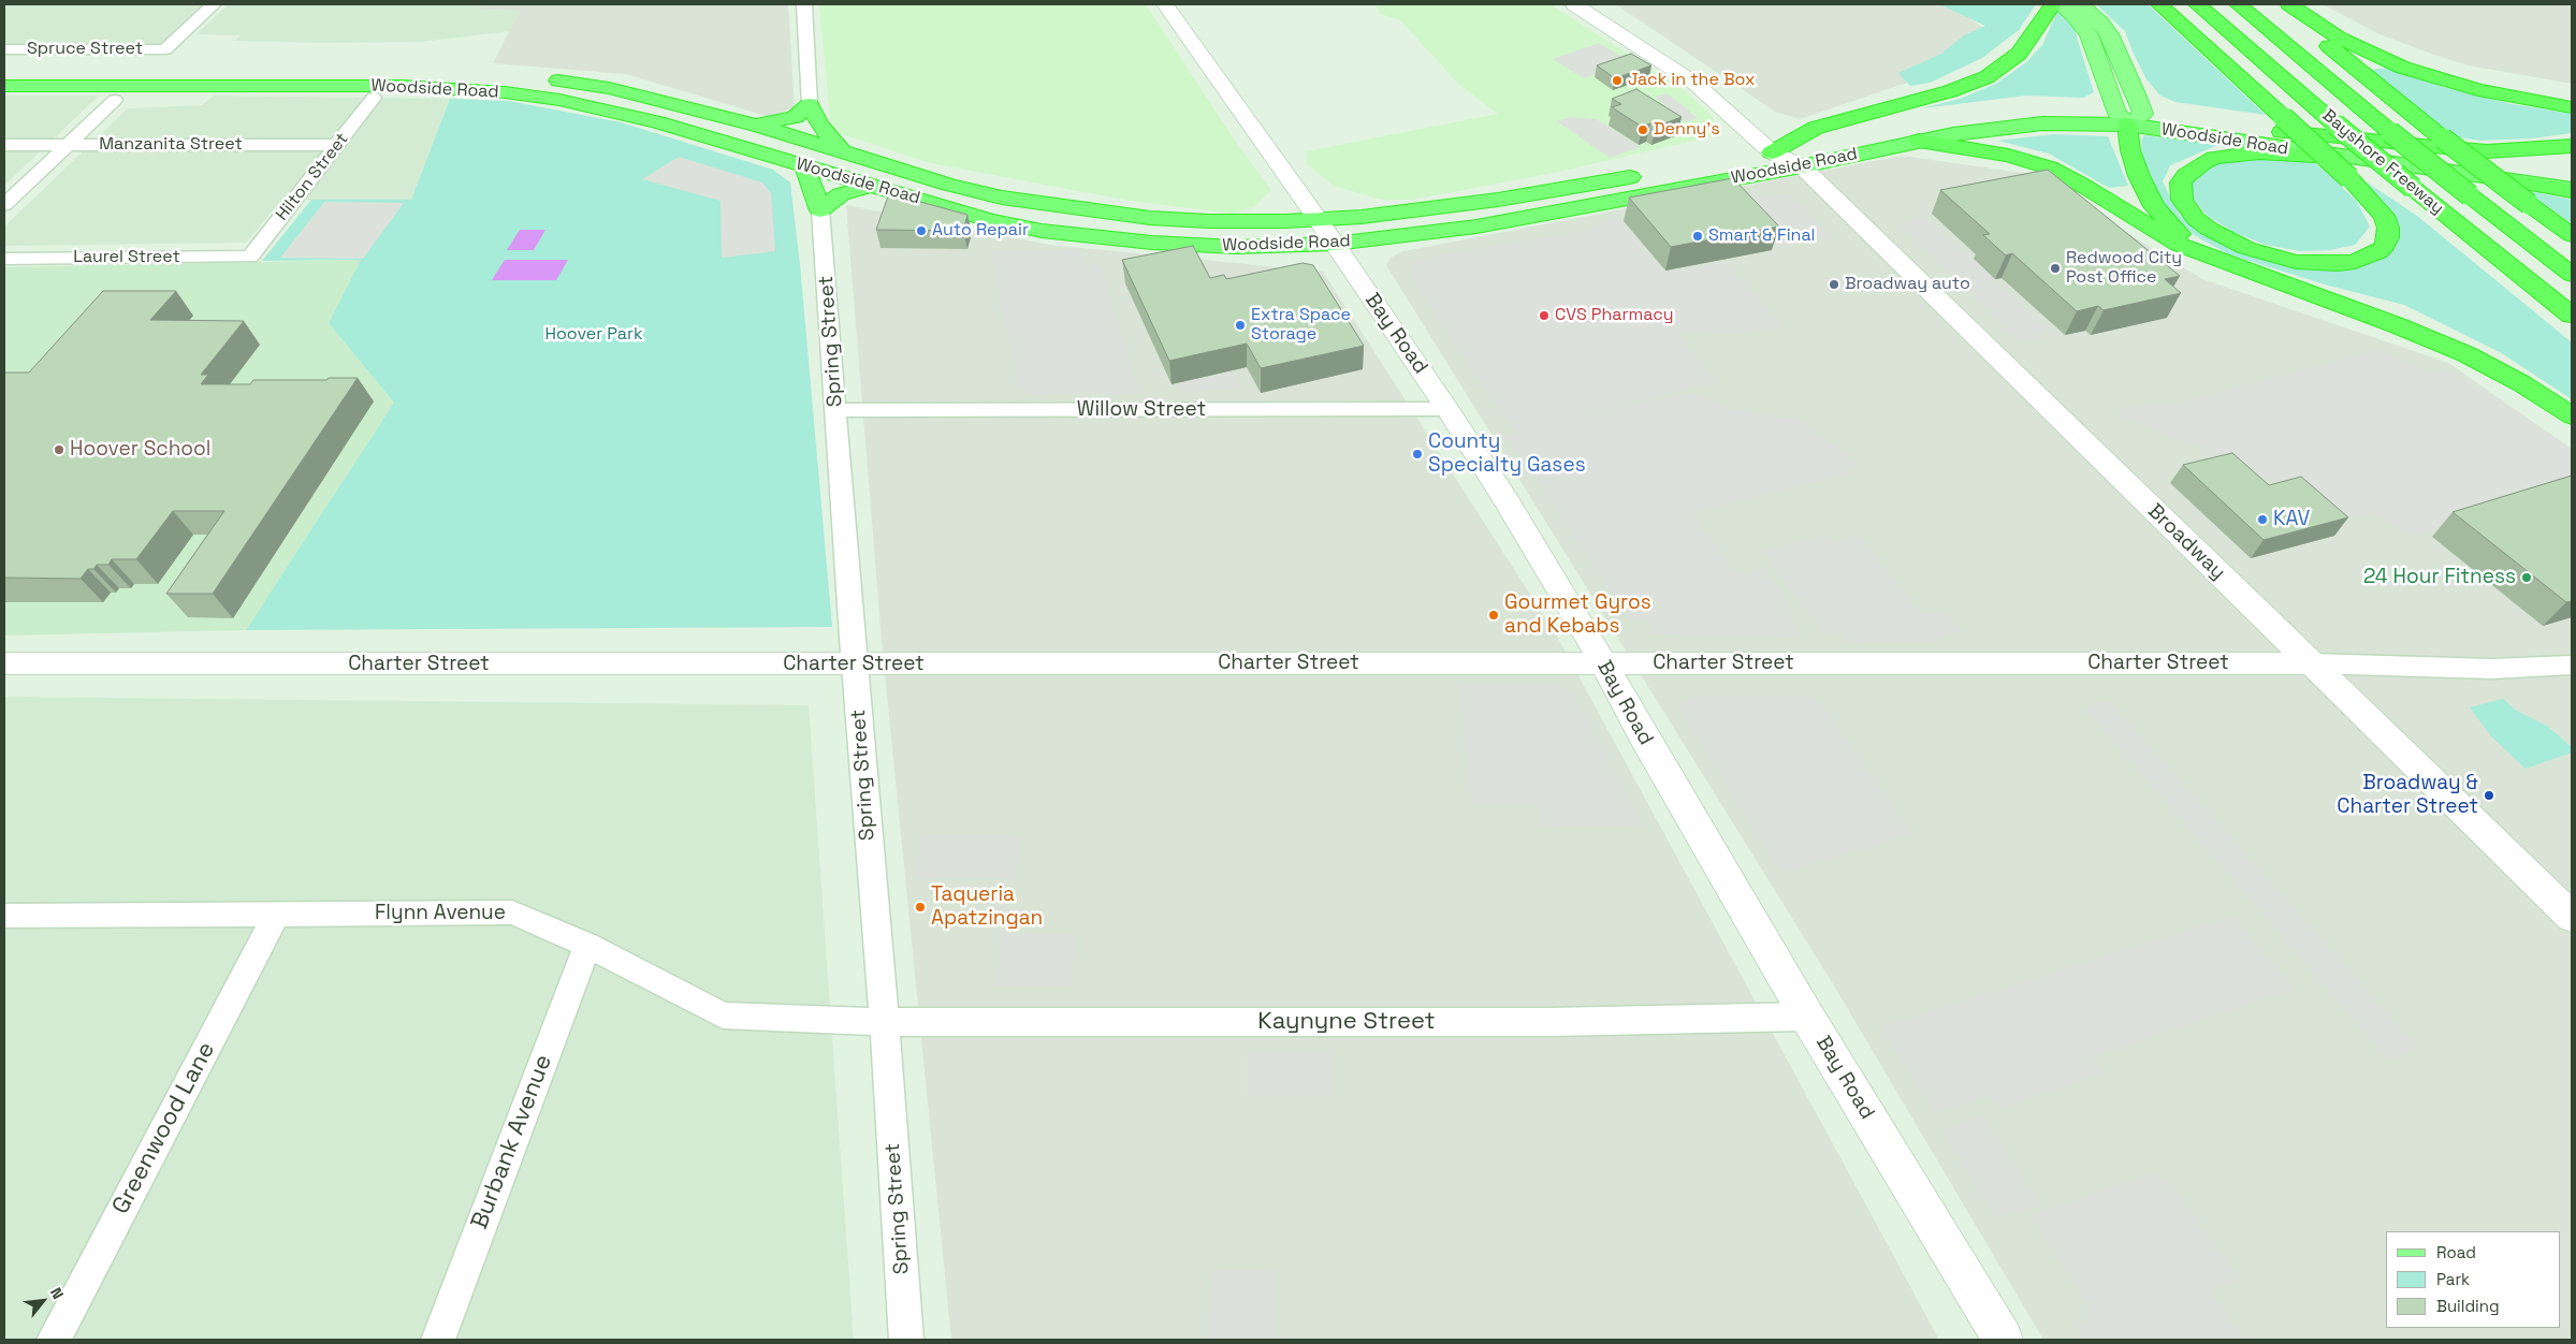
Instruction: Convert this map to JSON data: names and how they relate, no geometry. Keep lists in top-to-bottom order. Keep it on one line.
{"streets":{"highway":["Woodside Road","Bayshore Freeway"],"street":["Spruce Street","Manzanita Street","Hilton Street","Laurel Street","Bay Road","Spring Street","Willow Street","Broadway","Charter Street","Flynn Avenue","Kaynyne Street","Greenwood Lane","Burbank Avenue"]},"crossings":[["Woodside Road","Bay Road"],["Woodside Road","Broadway"],["Manzanita Street","Hilton Street"],["Hilton Street","Laurel Street"],["Bay Road","Willow Street"],["Bay Road","Charter Street"],["Bay Road","Kaynyne Street"],["Spring Street","Willow Street"],["Spring Street","Charter Street"],["Spring Street","Flynn Avenue"],["Spring Street","Kaynyne Street"],["Broadway","Charter Street"],["Flynn Avenue","Kaynyne Street"],["Flynn Avenue","Greenwood Lane"],["Flynn Avenue","Burbank Avenue"]],"parks":["Hoover Park"],"places":["Jack in the Box","Denny's","Auto Repair","Smart & Final","Redwood City Post Office","Broadway auto","CVS Pharmacy","Extra Space Storage","Hoover School","County Specialty Gases","KAV","24 Hour Fitness","Gourmet Gyros and Kebabs","Broadway & Charter Street","Taqueria Apatzingan"],"legend":["Road","Park","Building"],"north":"top right"}
